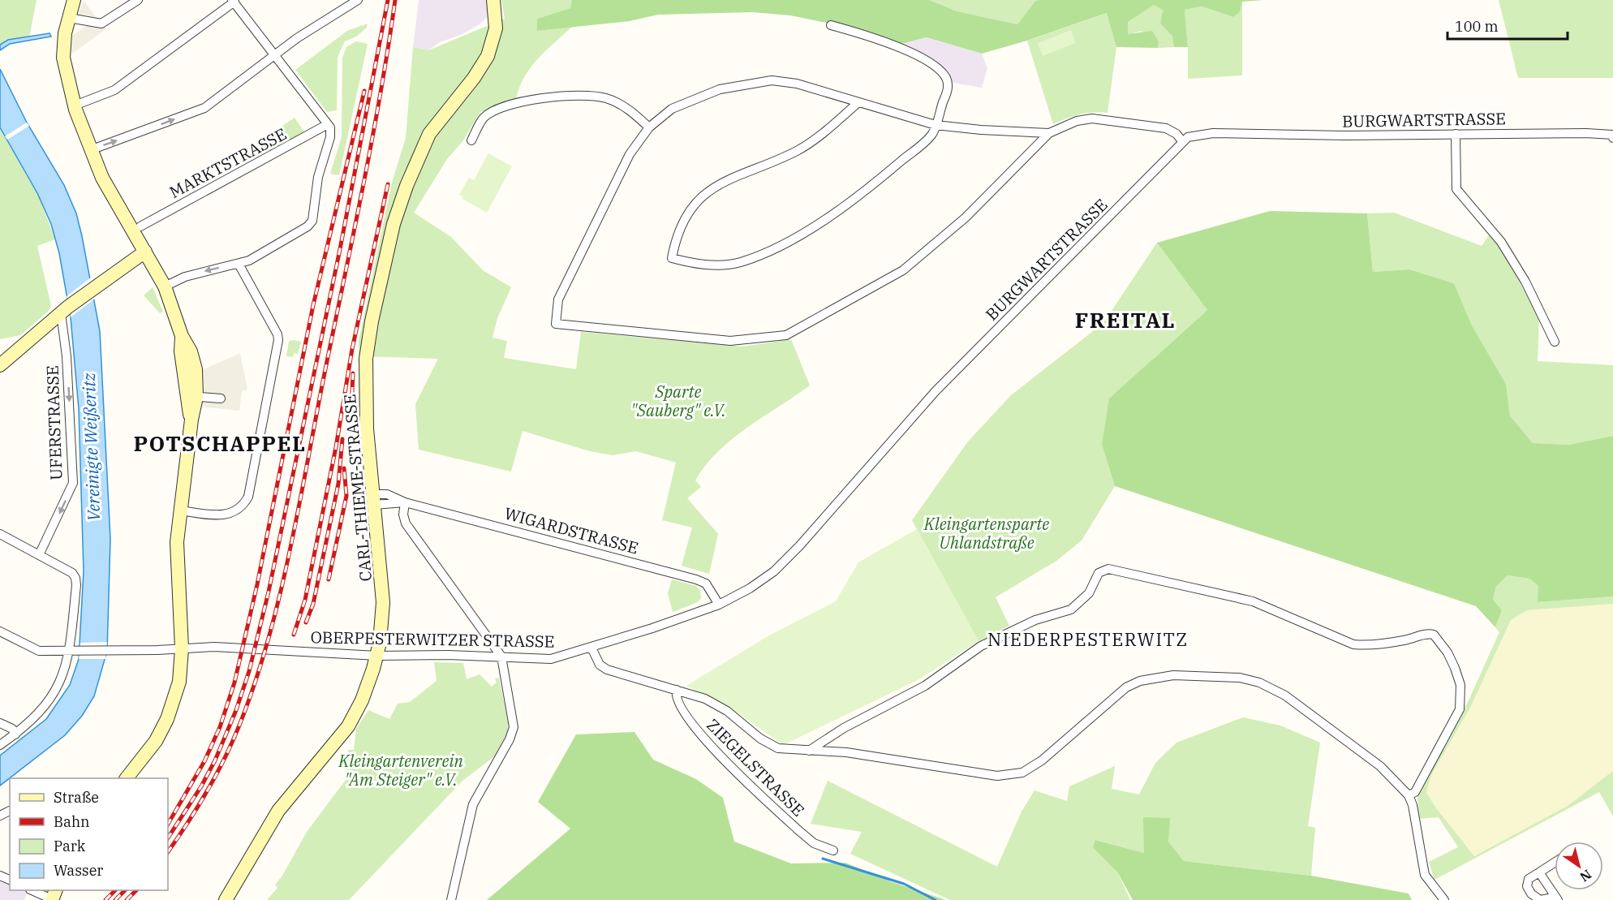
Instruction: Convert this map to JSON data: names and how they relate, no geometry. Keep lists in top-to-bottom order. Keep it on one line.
{"streets":{"street":["BURGWARTSTRASSE","MARKTSTRASSE","UFERSTRASSE","CARL-THIEME-STRASSE","WIGARDSTRASSE","OBERPESTERWITZER STRASSE","ZIEGELSTRASSE"]},"crossings":[["BURGWARTSTRASSE","WIGARDSTRASSE"],["BURGWARTSTRASSE","OBERPESTERWITZER STRASSE"],["CARL-THIEME-STRASSE","WIGARDSTRASSE"],["CARL-THIEME-STRASSE","OBERPESTERWITZER STRASSE"]],"one_way":["UFERSTRASSE"],"districts":["FREITAL","POTSCHAPPEL","NIEDERPESTERWITZ"],"water":["Vereinigte Weißeritz"],"parks":["Sparte \"Sauberg\" e.V.","Kleingartensparte Uhlandstraße","Kleingartenverein \"Am Steiger\" e.V."],"legend":["Straße","Bahn","Park","Wasser"],"scale_bar":"100 m","north":"bottom right"}
